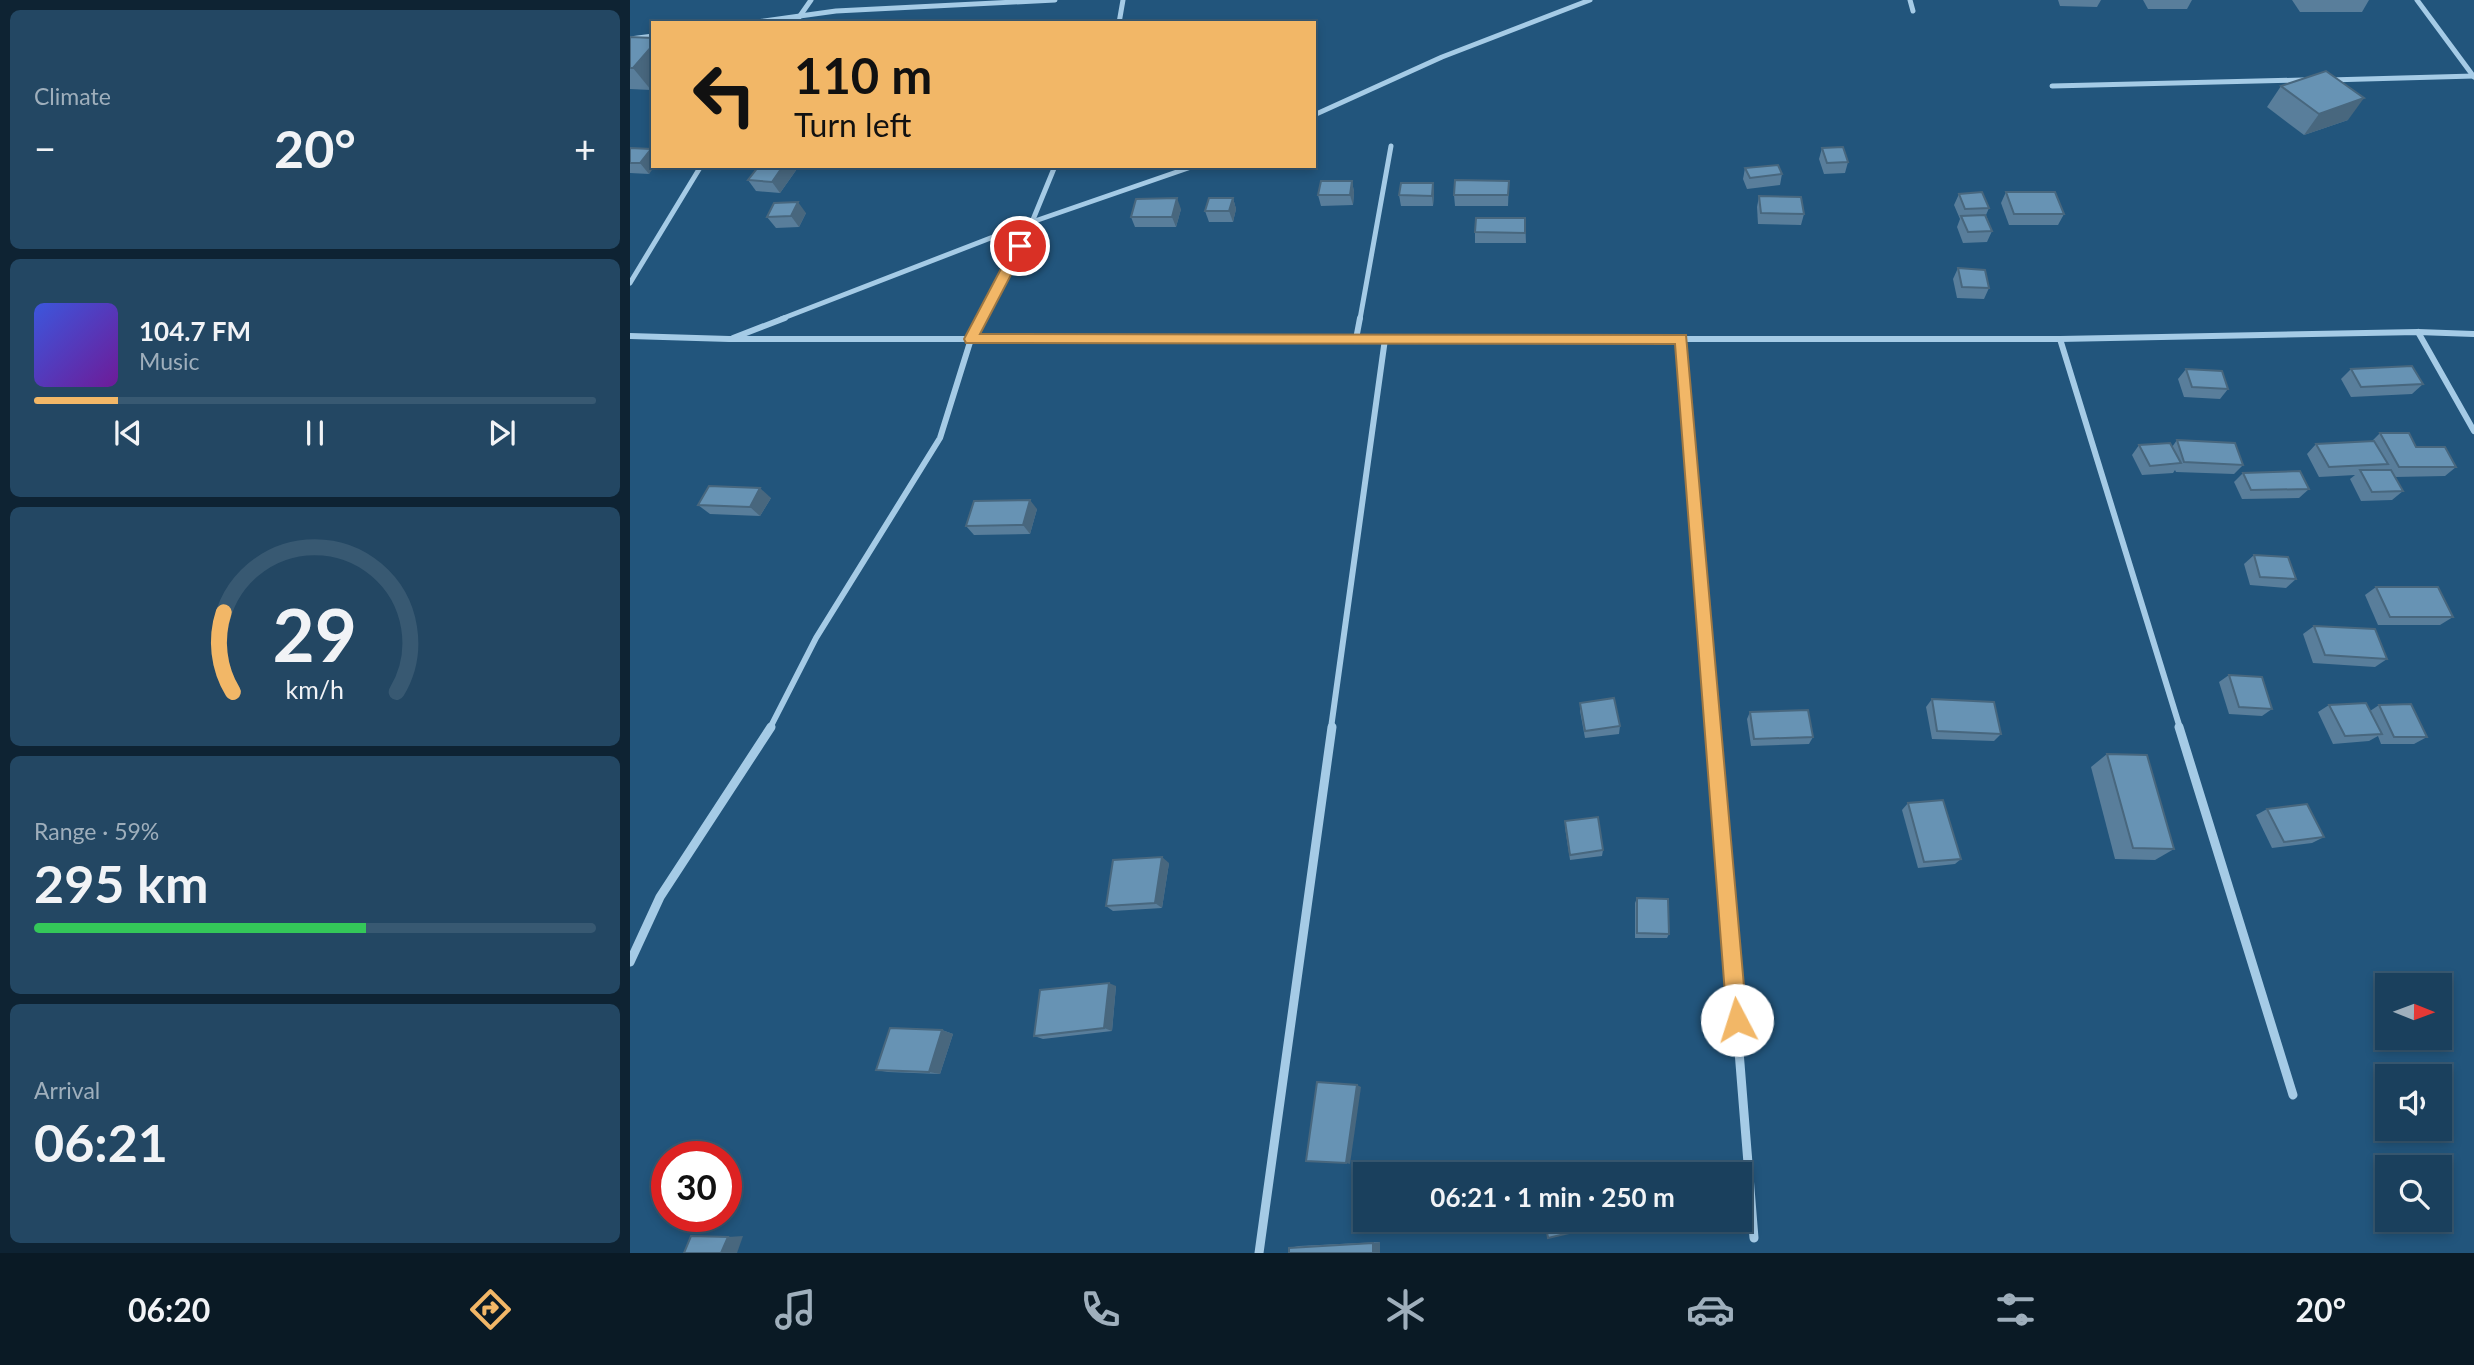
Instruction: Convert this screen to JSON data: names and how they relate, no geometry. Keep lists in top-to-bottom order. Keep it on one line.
{"north":"right","page":{"tile":["Climate",["Range · 59%","295 km"],["Arrival","06:21"]],"turn":["110 m","Turn left"],"heat":["−","20°","+"],"song":["104.7 FM","Music"],"limit":"30","trip":"06:21 · 1 min · 250 m","tabs":["06:20","20°"],"gauge":["29","km/h"]}}
